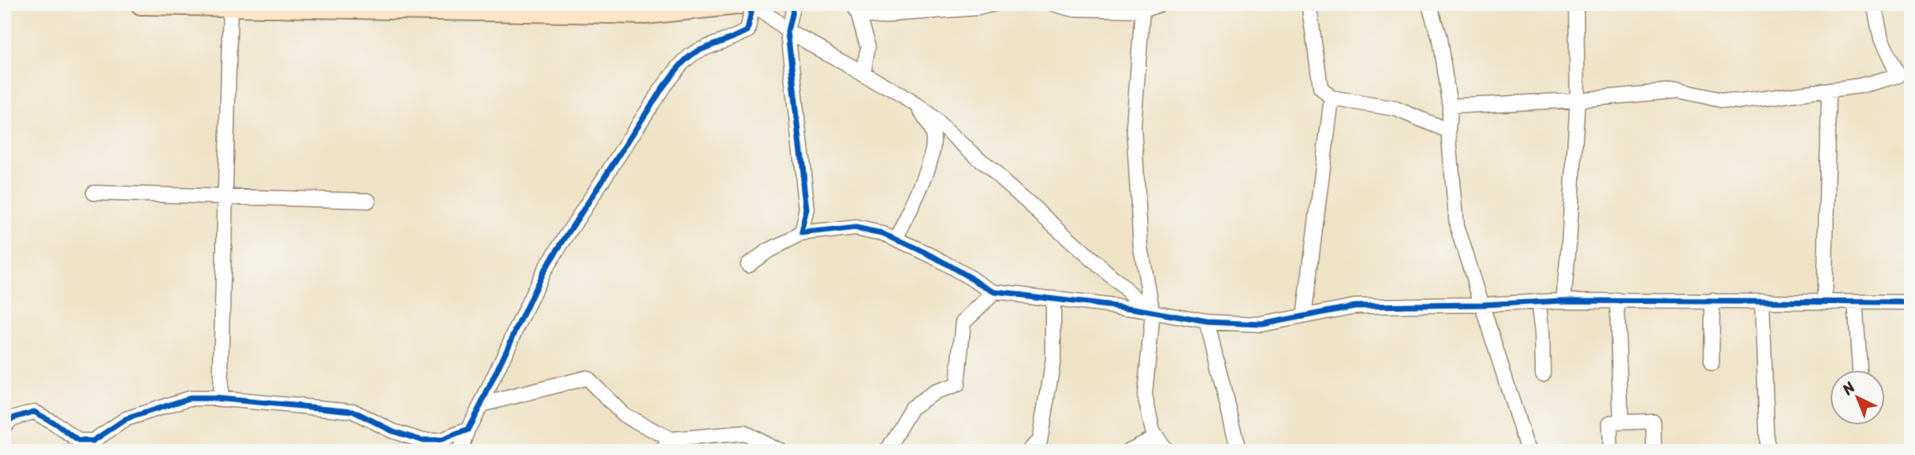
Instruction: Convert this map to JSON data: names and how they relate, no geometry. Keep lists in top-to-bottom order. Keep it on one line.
{"north":"top left"}
